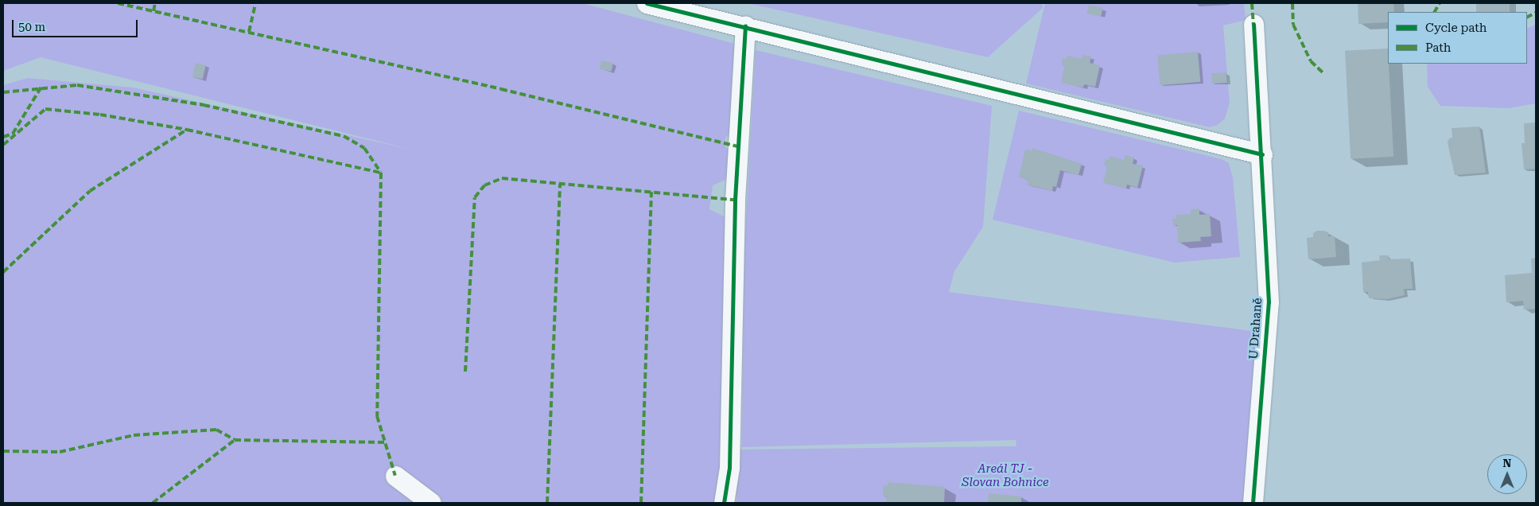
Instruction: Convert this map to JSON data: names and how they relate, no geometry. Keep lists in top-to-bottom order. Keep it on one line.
{"streets":{"street":["U Drahaně"]},"parks":["Areál TJ - Slovan Bohnice"],"legend":["Cycle path","Path"],"scale_bar":"50 m","north":"top"}
